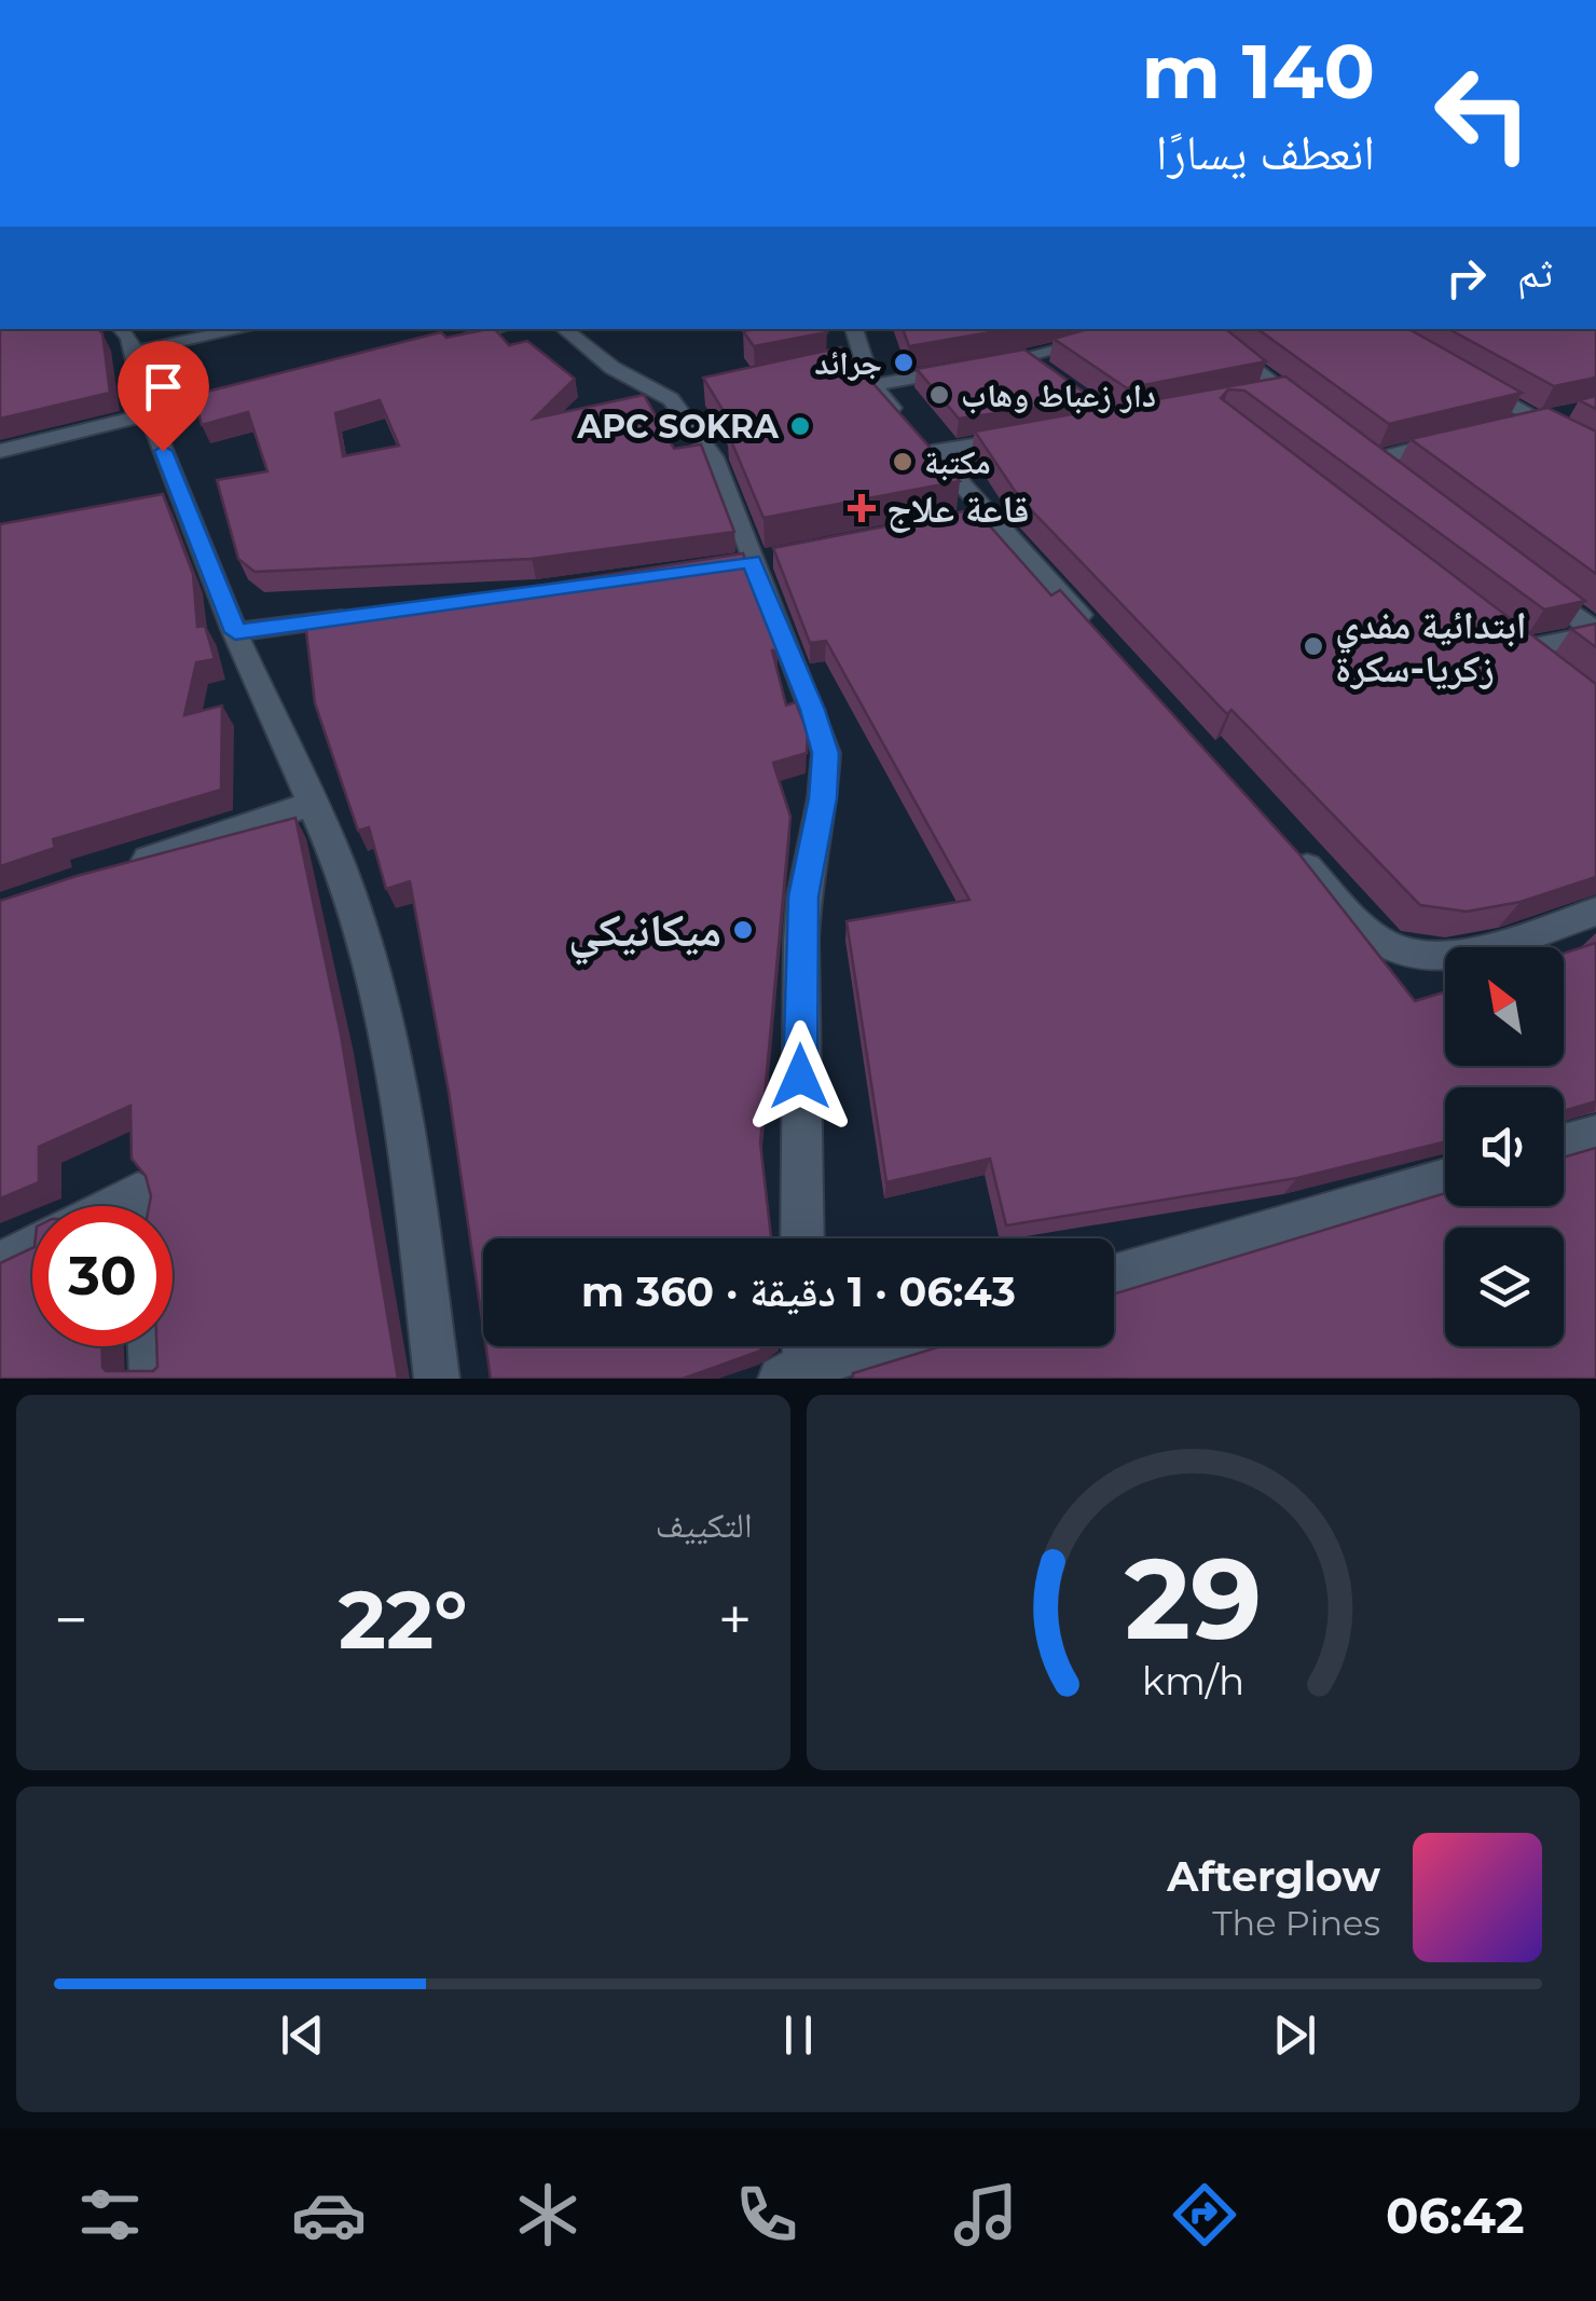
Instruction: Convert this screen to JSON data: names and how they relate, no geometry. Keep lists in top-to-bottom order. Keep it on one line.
{"places":{"other":["جرائد","دار زعباط وهاب","APC SOKRA","مكتبة","ابتدائية مفدي زكريا-سكرة","ميكانيكي"],"health":["قاعة علاج"]},"north":"top left","page":{"turn":["140 m","انعطف يسارًا"],"then":"ثم","limit":"30","trip":"06:43 · 1 دقيقة · 360 m","tile":"التكييف","heat":["−","22°","+"],"song":["Afterglow","The Pines"],"tabs":"06:42","gauge":["29","km/h"]}}
